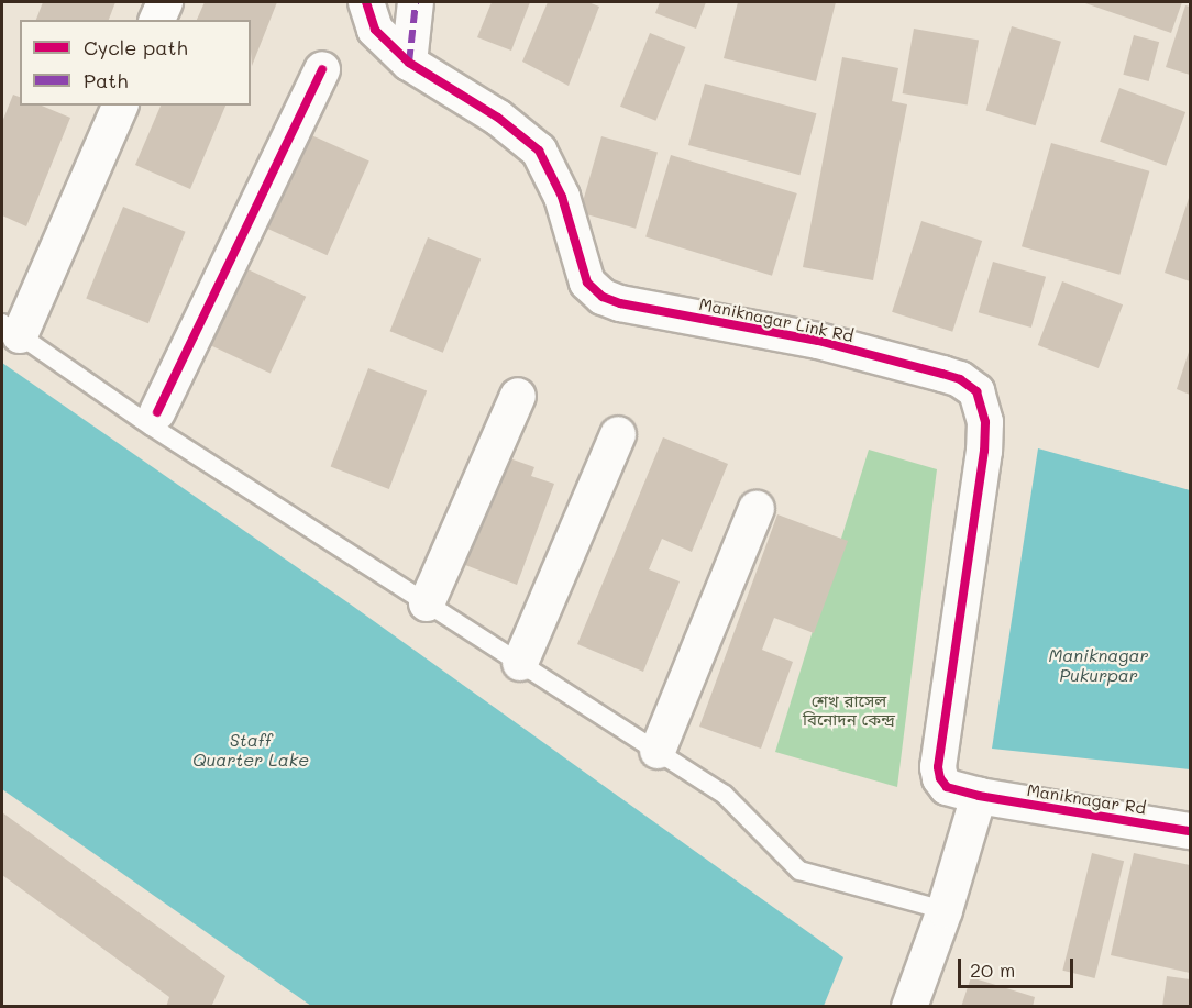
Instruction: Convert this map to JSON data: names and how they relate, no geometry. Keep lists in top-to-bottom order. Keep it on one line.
{"streets":{"street":["Maniknagar Link Rd","Maniknagar Rd"]},"crossings":[["Maniknagar Link Rd","Maniknagar Rd"]],"water":["Maniknagar Pukurpar","Staff Quarter Lake"],"parks":["শেখ রাসেল বিনোদন কেন্দ্র"],"legend":["Cycle path","Path"],"scale_bar":"20 m"}
